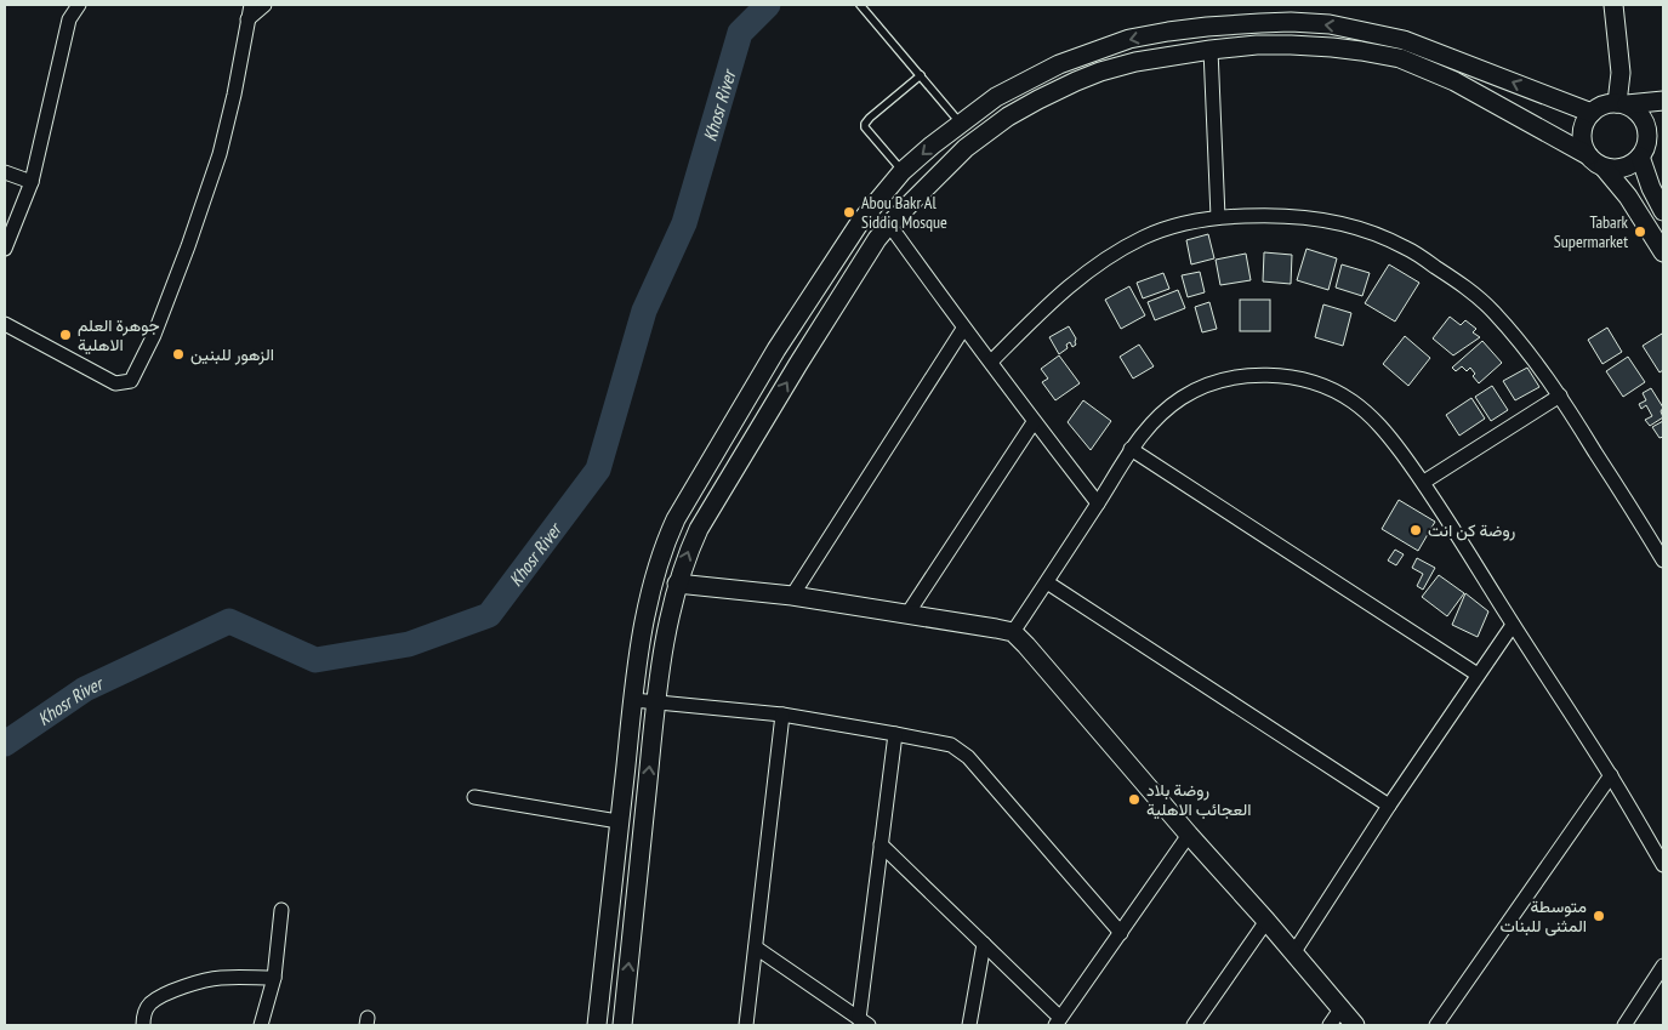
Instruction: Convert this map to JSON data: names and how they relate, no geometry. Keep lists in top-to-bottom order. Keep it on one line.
{"water":["Khosr River"],"places":["Abou Bakr Al Siddiq Mosque","Tabark Supermarket","جوهرة العلم الاهلية","الزهور للبنين","روضة كن انت","روضة بلاد العجائب الاهلية","متوسطة المثنى للبنات"]}
